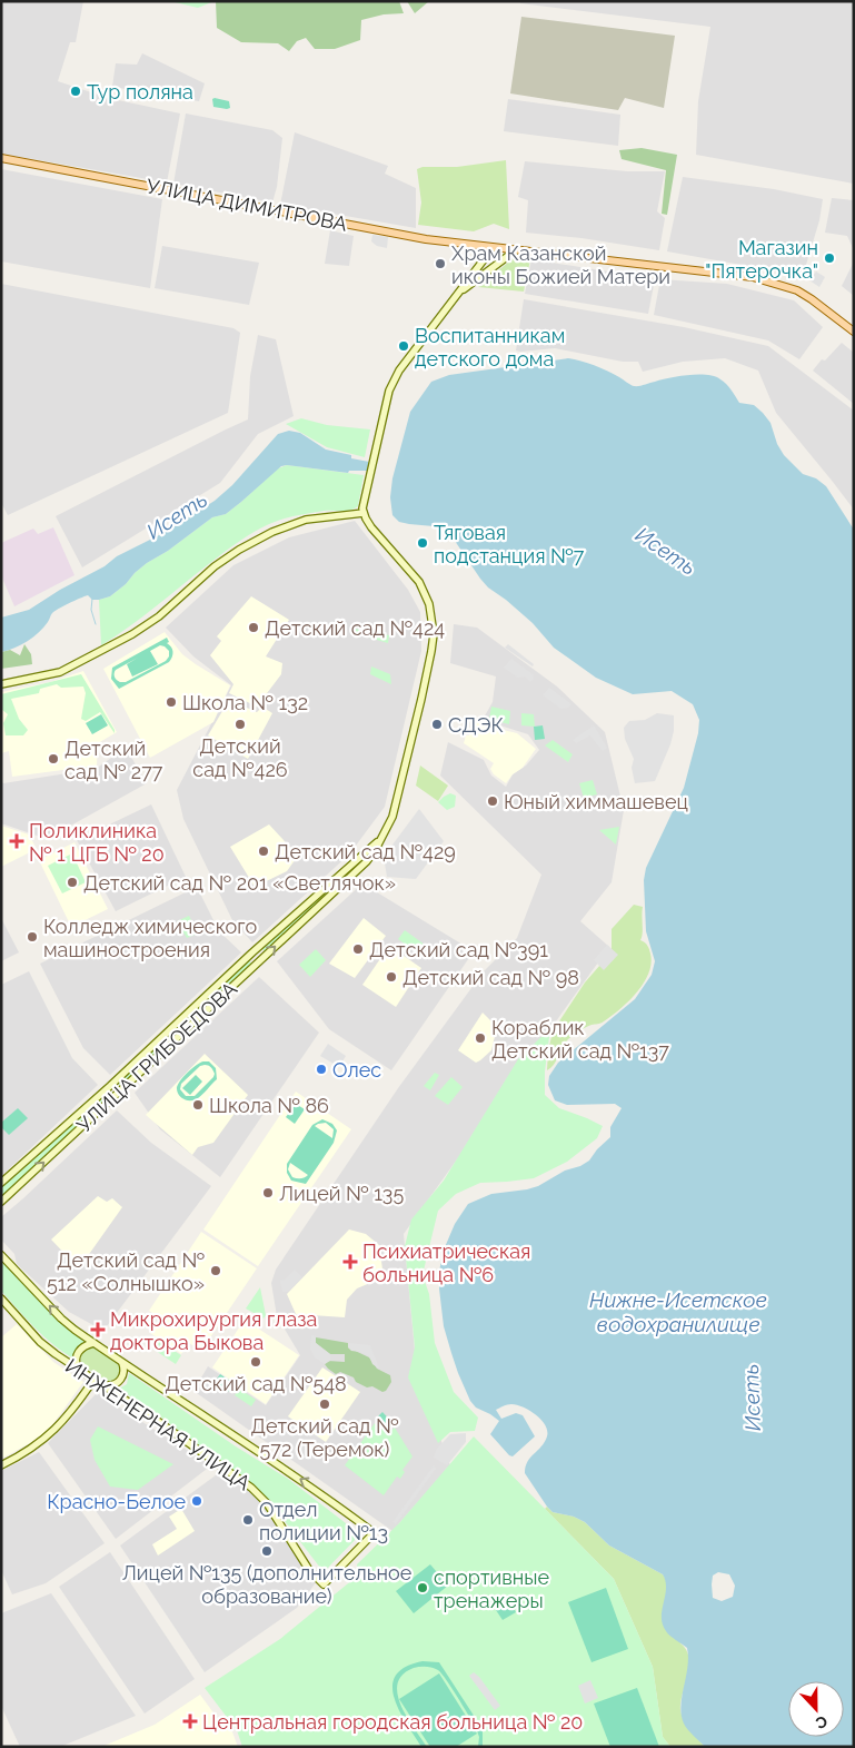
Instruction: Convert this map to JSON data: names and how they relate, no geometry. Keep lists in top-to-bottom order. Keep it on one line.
{"streets":{"main road":["УЛИЦА ДИМИТРОВА","УЛИЦА ГРИБОЕДОВА","ИНЖЕНЕРНАЯ УЛИЦА"]},"water":["Исеть","Нижне-Исетское водохранилище"],"places":{"other":["Тур поляна","Магазин \"Пятерочка\"","Храм Казанской иконы Божией Матери","Воспитанникам детского дома","Тяговая подстанция №7","Детский сад №424","Школа № 132","Детский сад №426","СДЭК","Детcкий сад № 277","Юный химмашевец","Детский сад №429","Детский сад № 201 «Светлячок»","Колледж химического машиностроения","Детский сад №391","Детский сад № 98","Кораблик Детский сад №137","Олес","Школа № 86","Лицей № 135","Детский сад № 512 «Солнышко»","Детский сад №548","Детский сад № 572 (Теремок)","Красно-Белое","Отдел полиции №13","Лицей №135 (дополнительное образование)","спортивные тренажеры"],"health":["Поликлиника № 1 ЦГБ № 20","Психиатрическая больница №6","Микрохирургия глаза доктора Быкова","Центральная городская больница № 20"]},"north":"bottom"}
